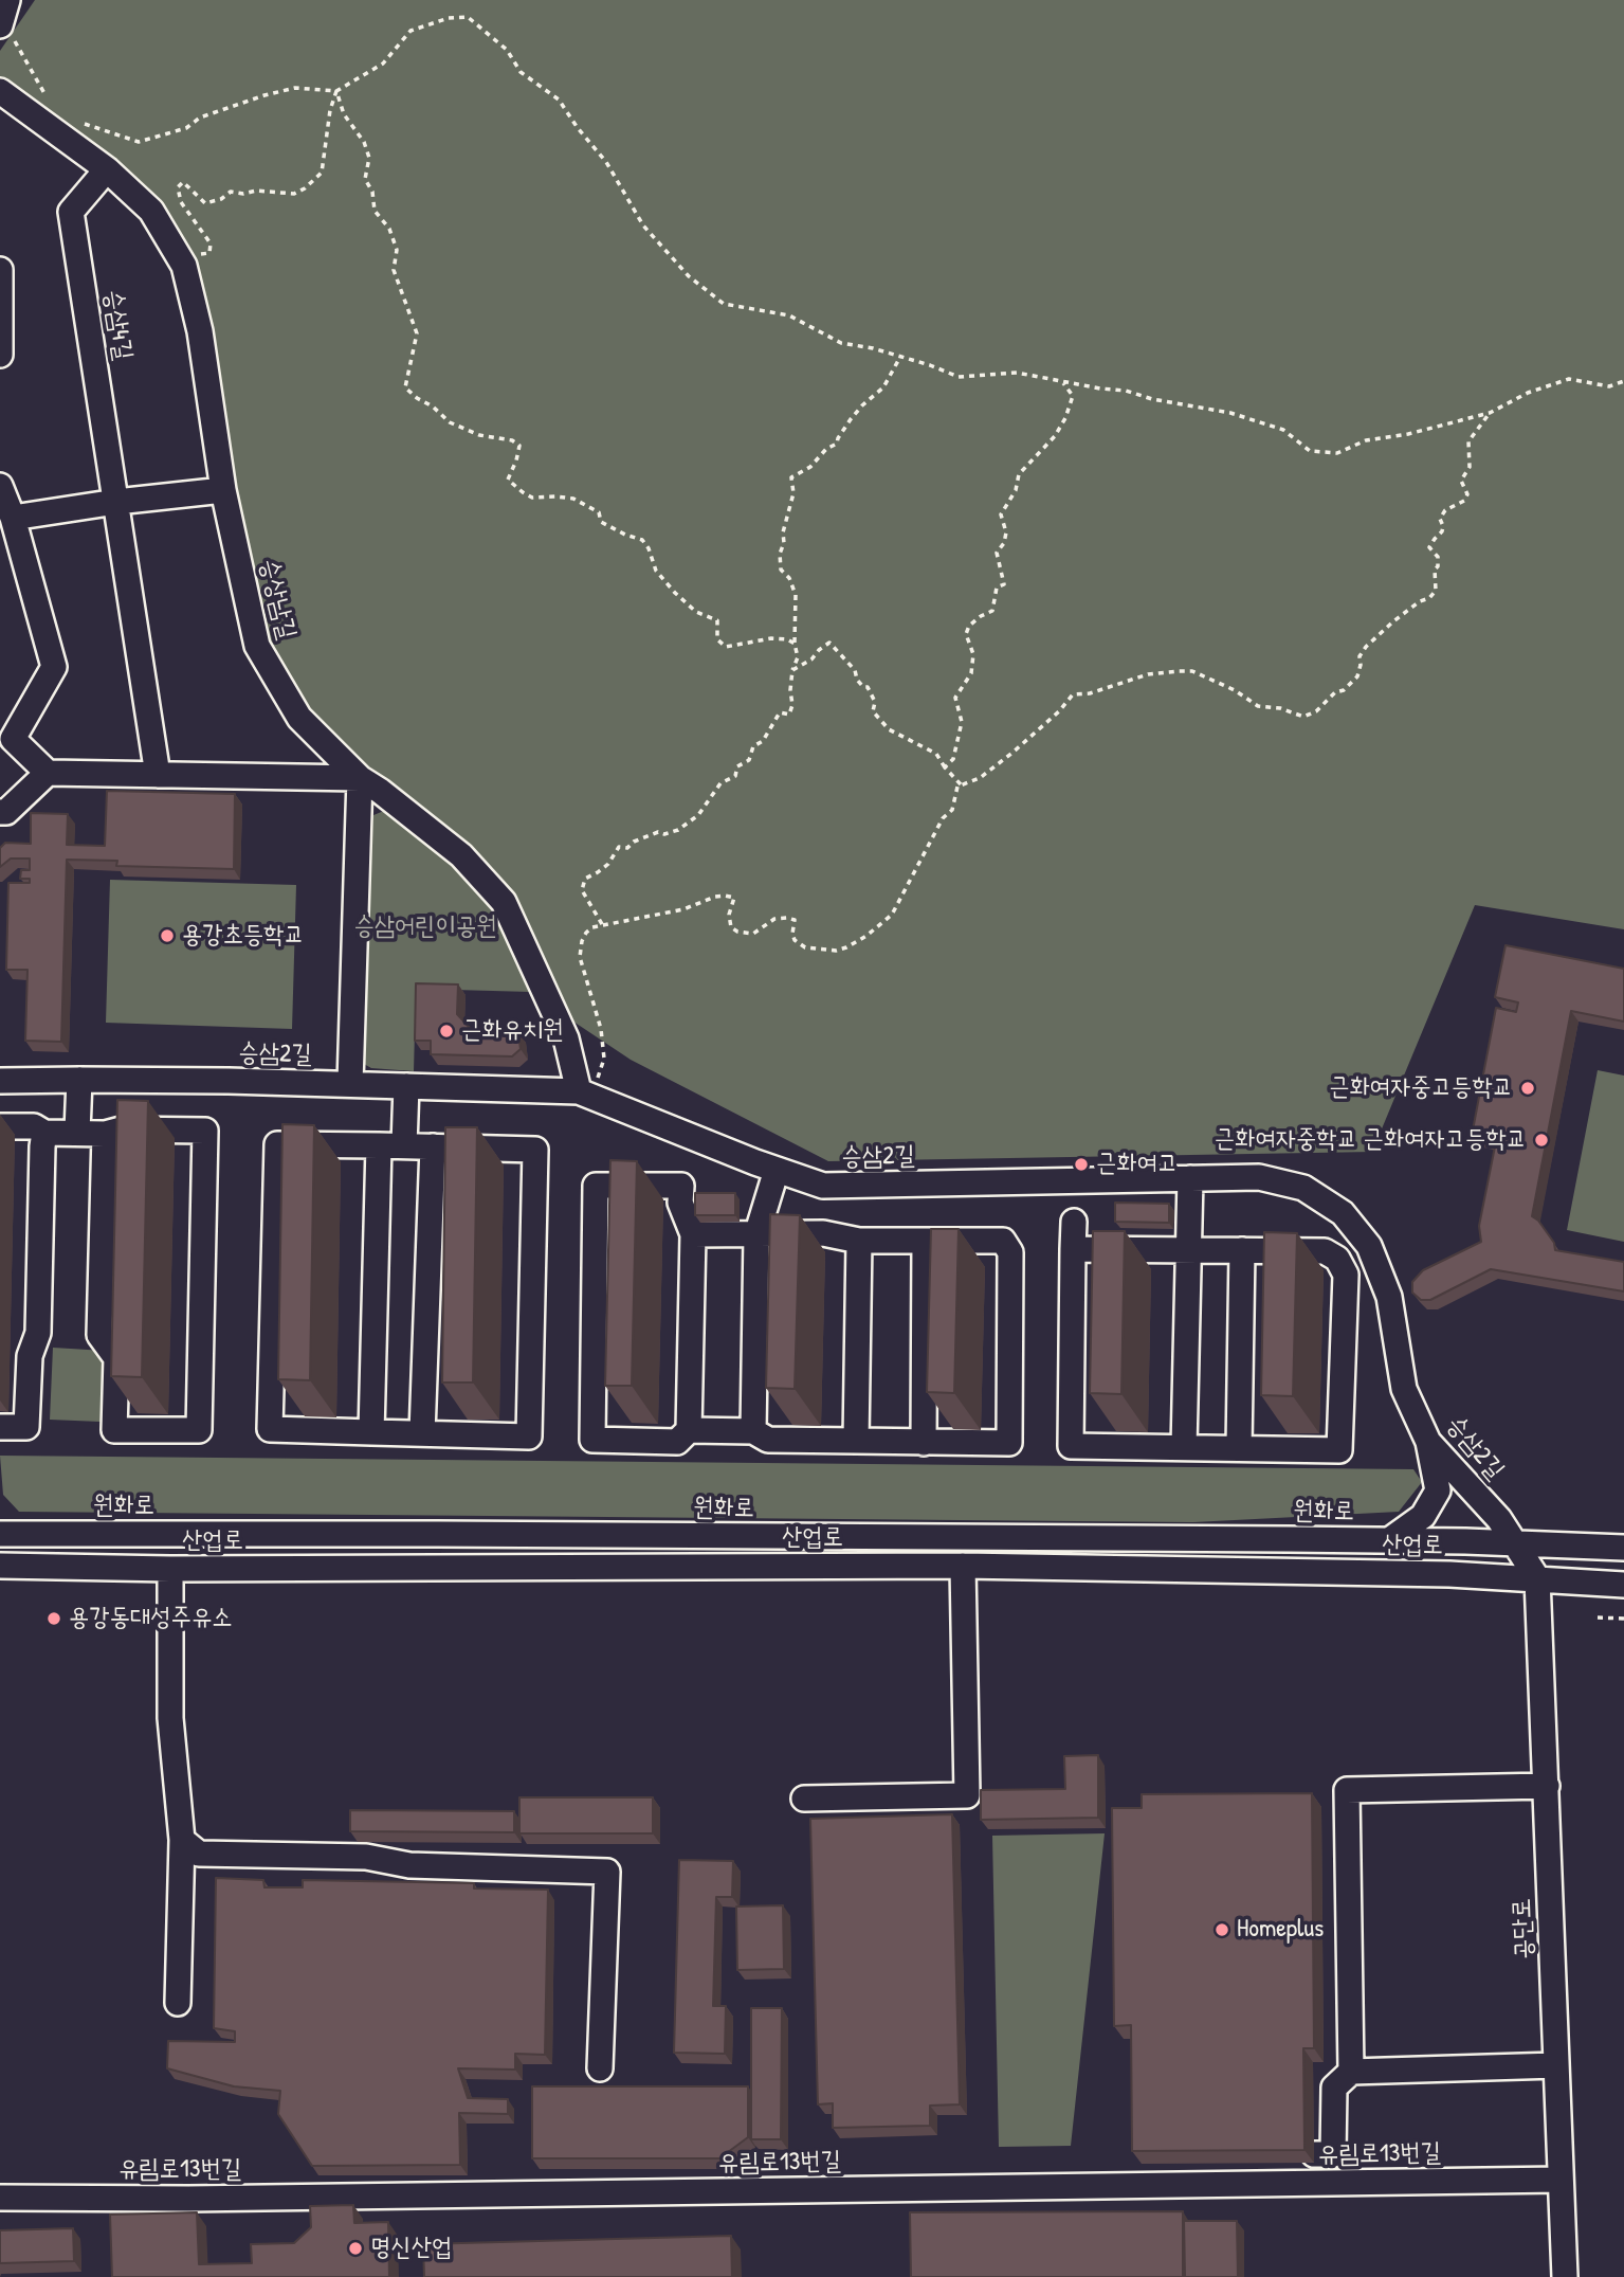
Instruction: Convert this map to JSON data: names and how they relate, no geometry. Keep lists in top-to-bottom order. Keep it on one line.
{"streets":{"street":["승삼4길","승상남길","승삼2길","원화로","산업로","공단로","유림로13번길"]},"crossings":[["승삼4길","승상남길"],["승상남길","승삼2길"],["승삼2길","원화로"],["승삼2길","산업로"],["승삼2길","공단로"],["산업로","공단로"],["공단로","유림로13번길"]],"parks":["승삼어린이공원"],"places":["용강초등학교","근화유치원","근화여자중고등학교","근화여자중학교 근화여자고등학교","근화여고","용강동대성주유소","Homeplus","명신산업"]}
